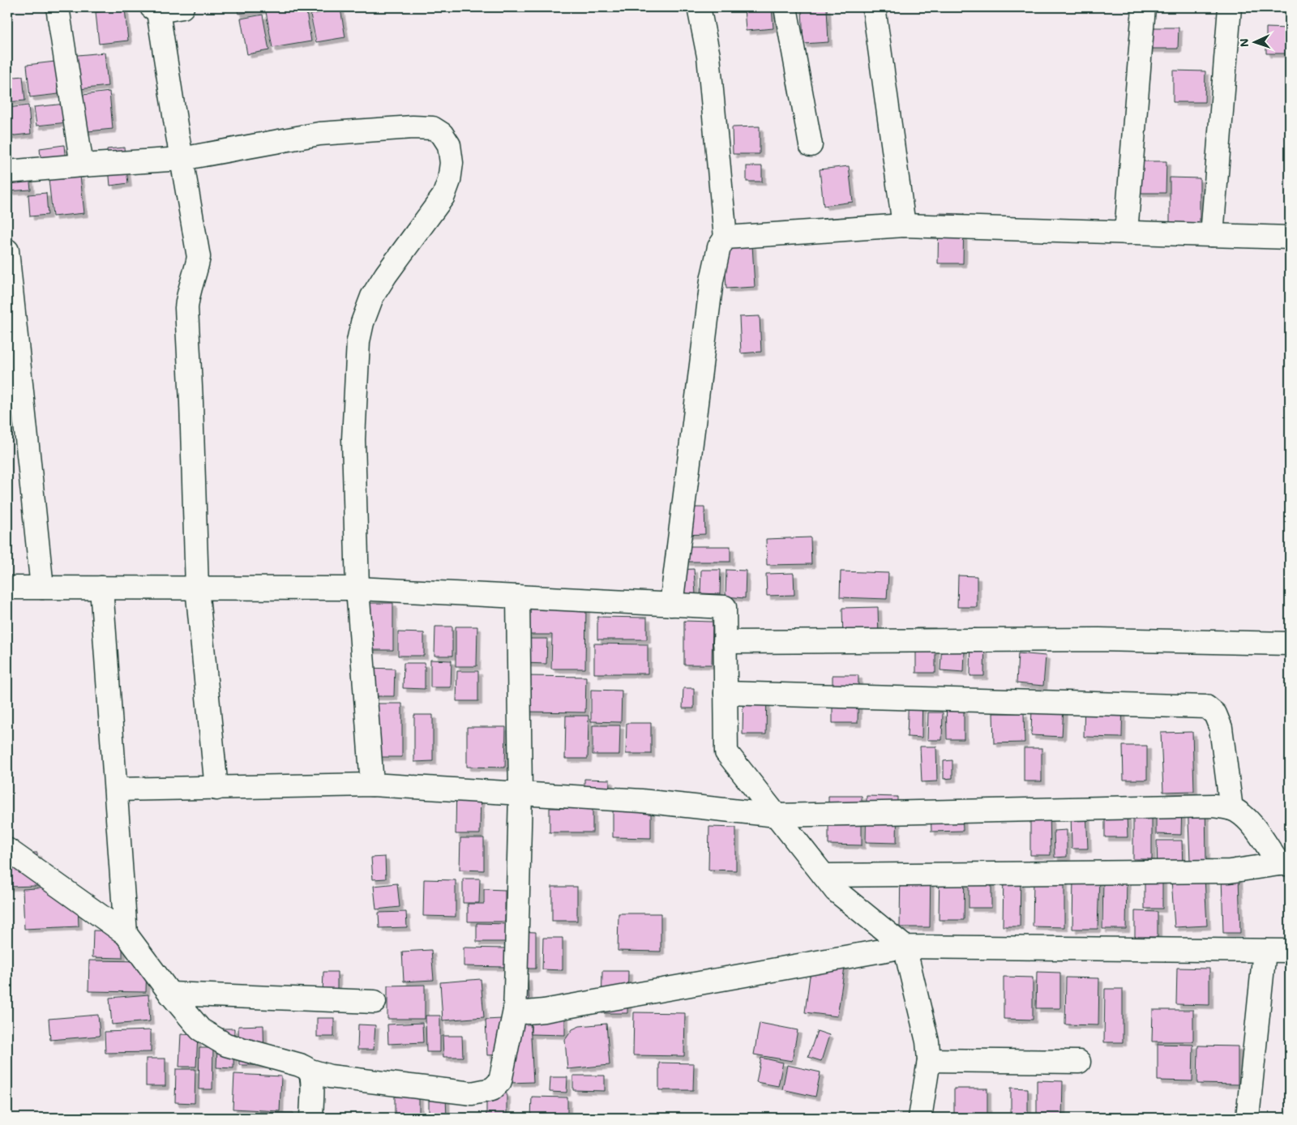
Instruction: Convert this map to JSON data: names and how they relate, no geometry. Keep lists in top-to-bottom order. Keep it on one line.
{"north":"left"}
